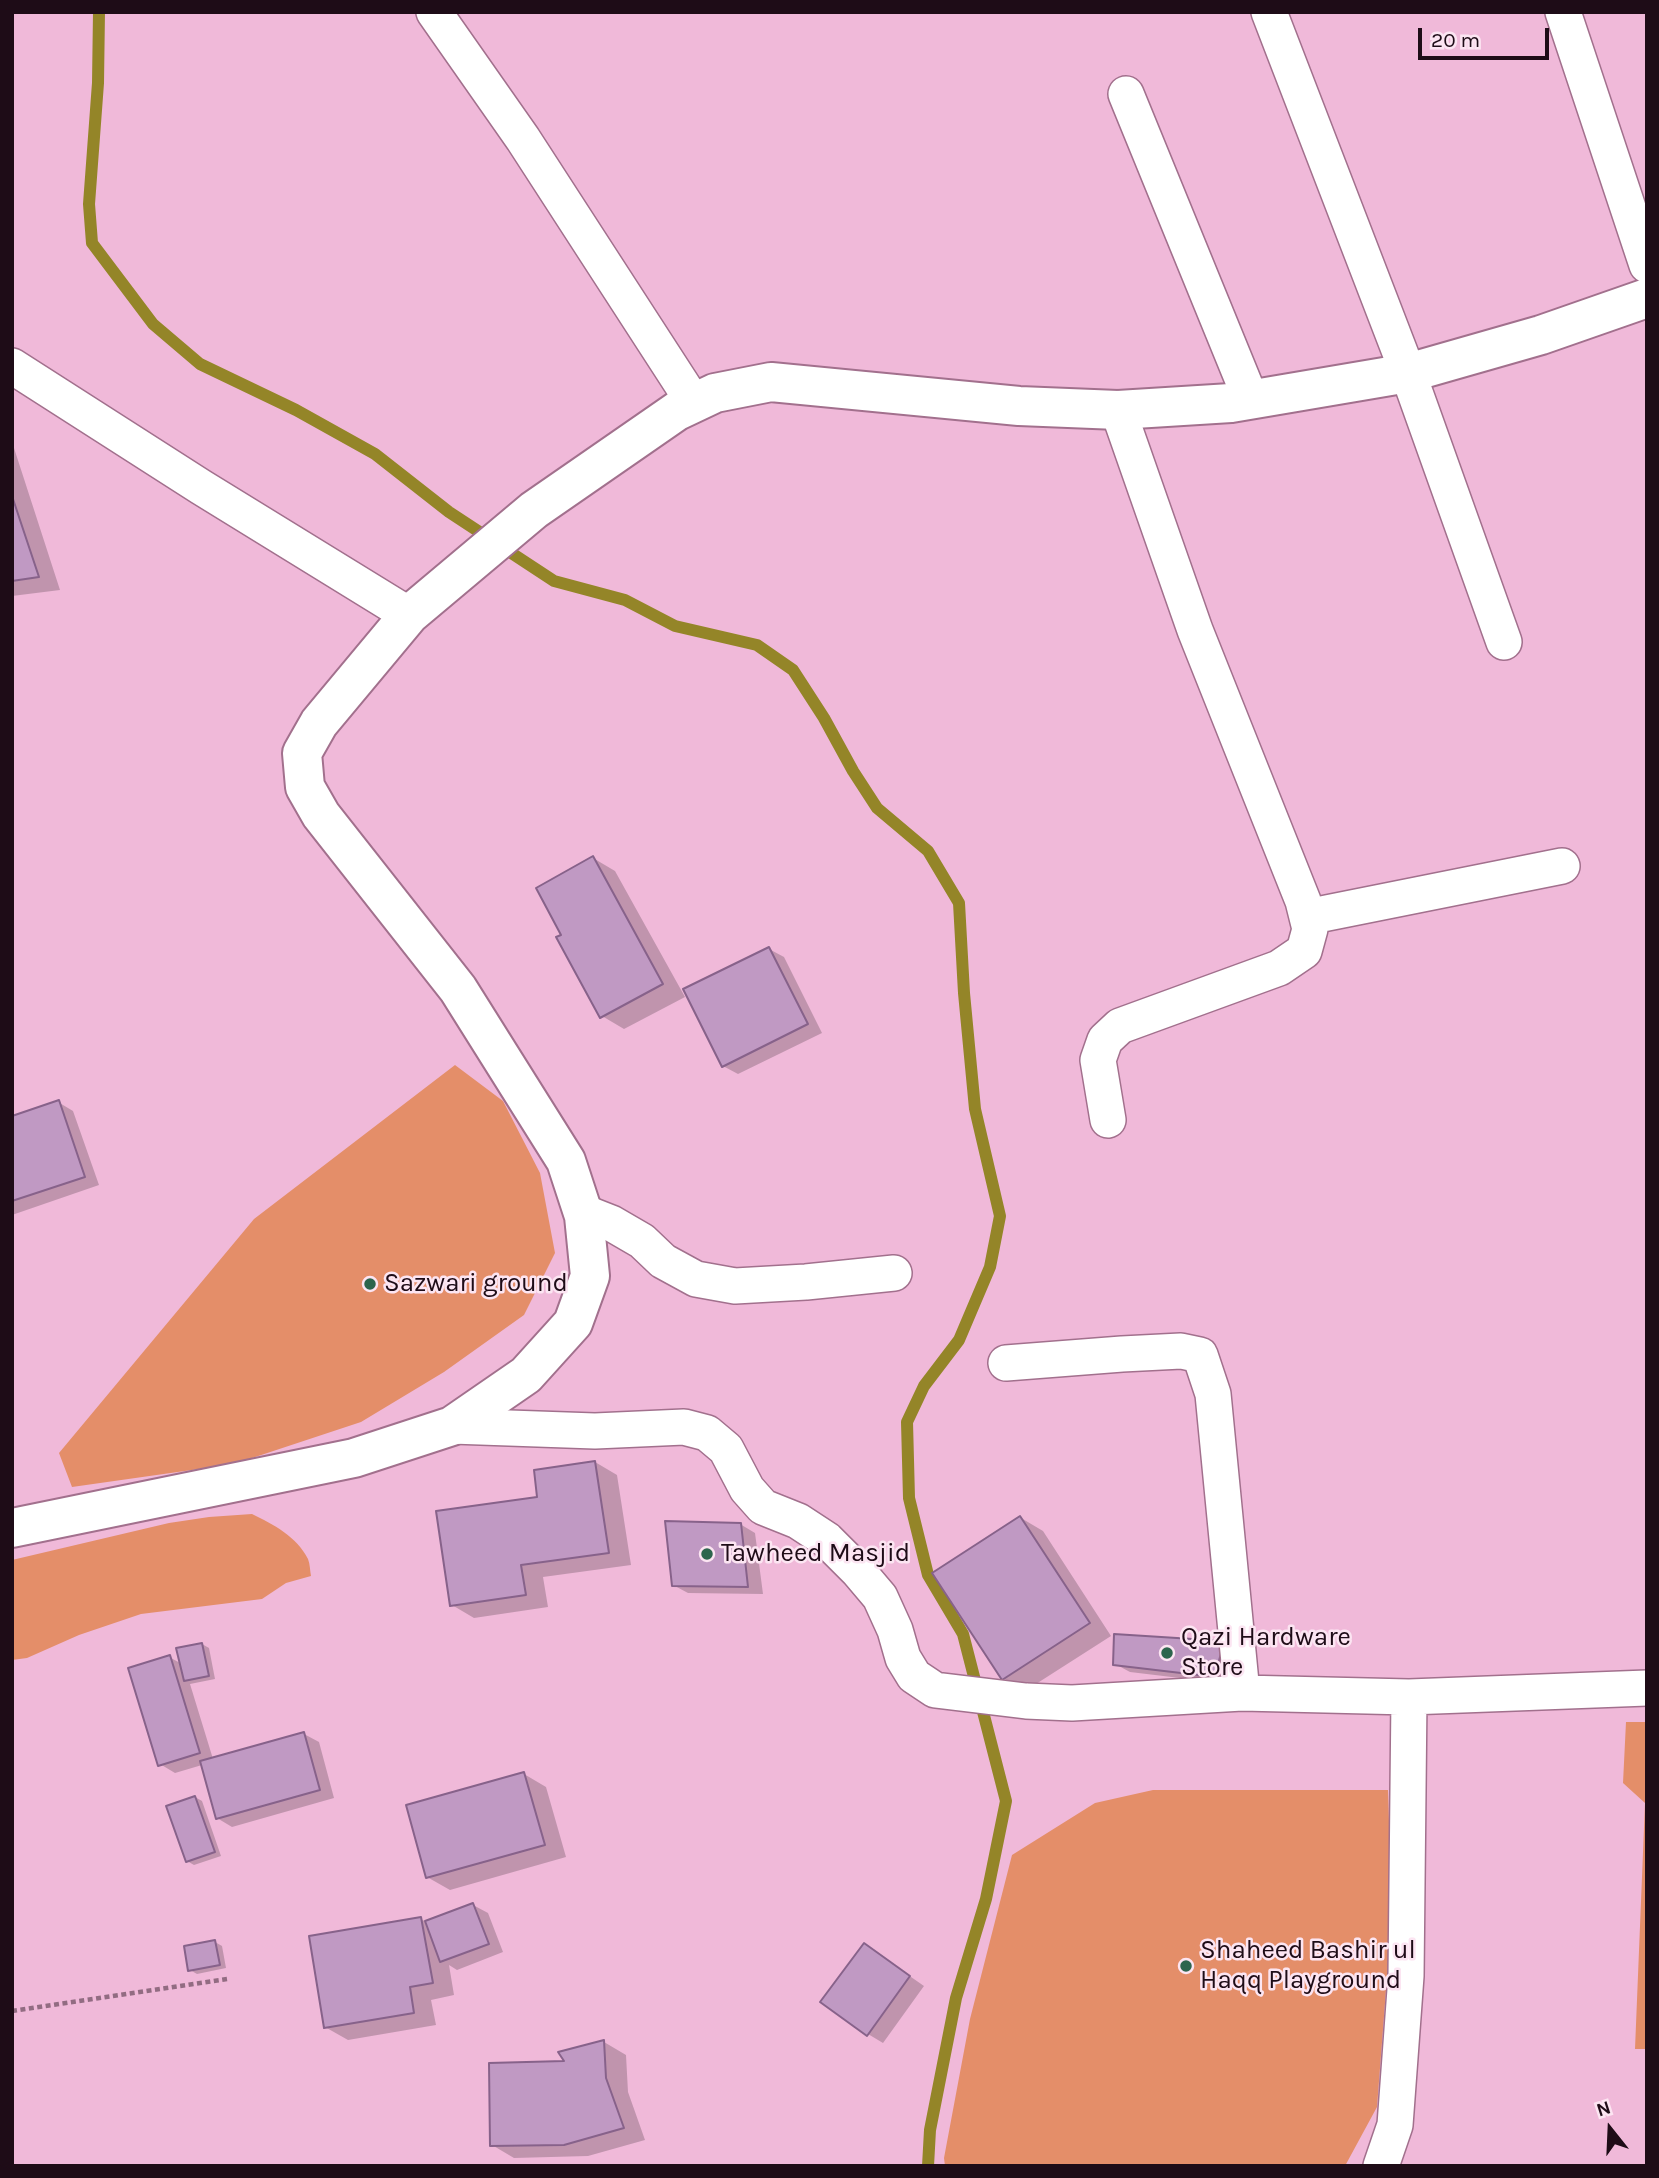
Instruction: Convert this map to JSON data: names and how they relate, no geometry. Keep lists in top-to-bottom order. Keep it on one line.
{"places":["Sazwari ground","Tawheed Masjid","Qazi Hardware Store","Shaheed Bashir ul Haqq Playground"],"scale_bar":"20 m","north":"top"}
